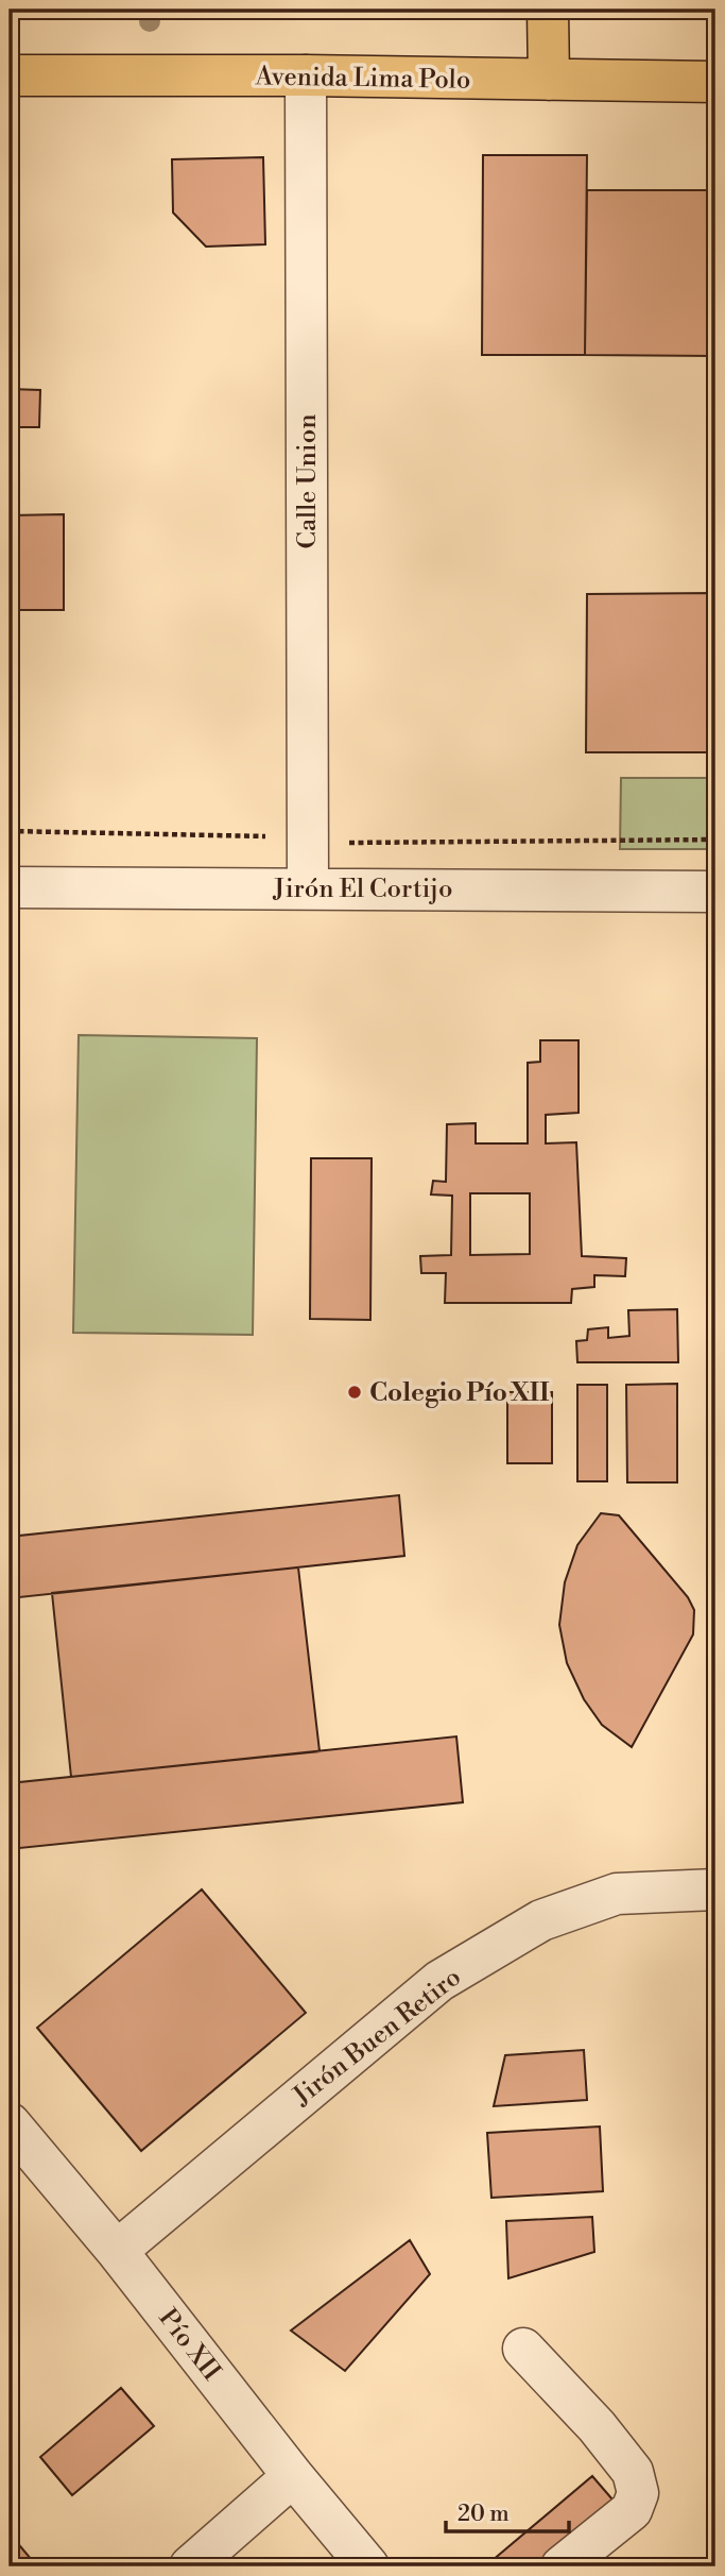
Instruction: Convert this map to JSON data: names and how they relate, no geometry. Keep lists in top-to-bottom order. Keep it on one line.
{"streets":{"main road":["Avenida Lima Polo"],"street":["Calle Union","Jirón El Cortijo","Jirón Buen Retiro","Pío XII"]},"crossings":[["Avenida Lima Polo","Calle Union"],["Calle Union","Jirón El Cortijo"],["Jirón Buen Retiro","Pío XII"]],"places":["Colegio Pío XII"],"scale_bar":"20 m"}
